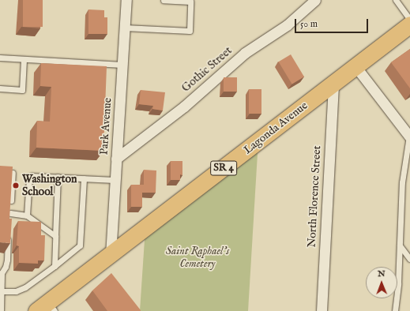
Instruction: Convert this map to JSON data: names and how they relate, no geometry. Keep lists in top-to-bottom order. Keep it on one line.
{"streets":{"main road":["Lagonda Avenue","SR 4"],"street":["Gothic Street","Park Avenue","North Florence Street"]},"crossings":[["Gothic Street","Park Avenue"],["Park Avenue","Lagonda Avenue"],["Lagonda Avenue","North Florence Street"]],"parks":["Saint Raphael's Cemetery"],"places":["Washington School"],"scale_bar":"50 m","north":"top"}
